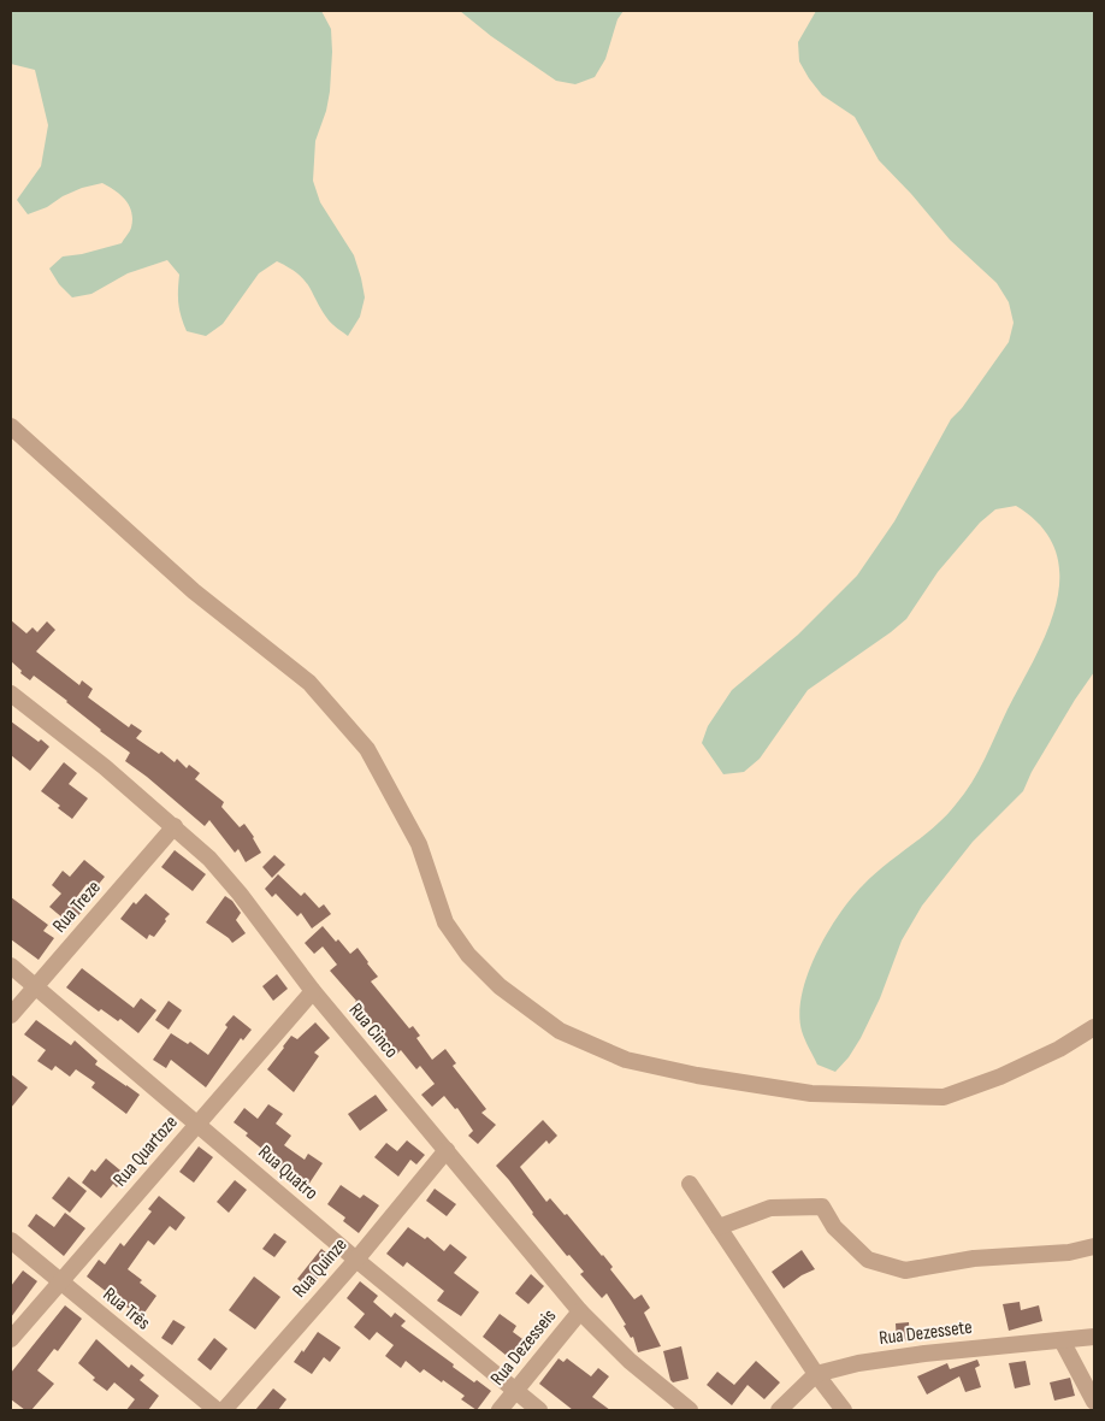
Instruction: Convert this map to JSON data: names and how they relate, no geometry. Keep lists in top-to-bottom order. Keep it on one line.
{"streets":{"street":["Rua Treze","Rua Cinco","Rua Quartoze","Rua Quatro","Rua Quinze","Rua Três","Rua Dezessete","Rua Dezesseis"]},"crossings":[["Rua Treze","Rua Cinco"],["Rua Treze","Rua Quatro"],["Rua Cinco","Rua Quartoze"],["Rua Cinco","Rua Quinze"],["Rua Cinco","Rua Dezesseis"],["Rua Quartoze","Rua Quatro"],["Rua Quartoze","Rua Três"],["Rua Quatro","Rua Quinze"],["Rua Quatro","Rua Dezesseis"]]}
